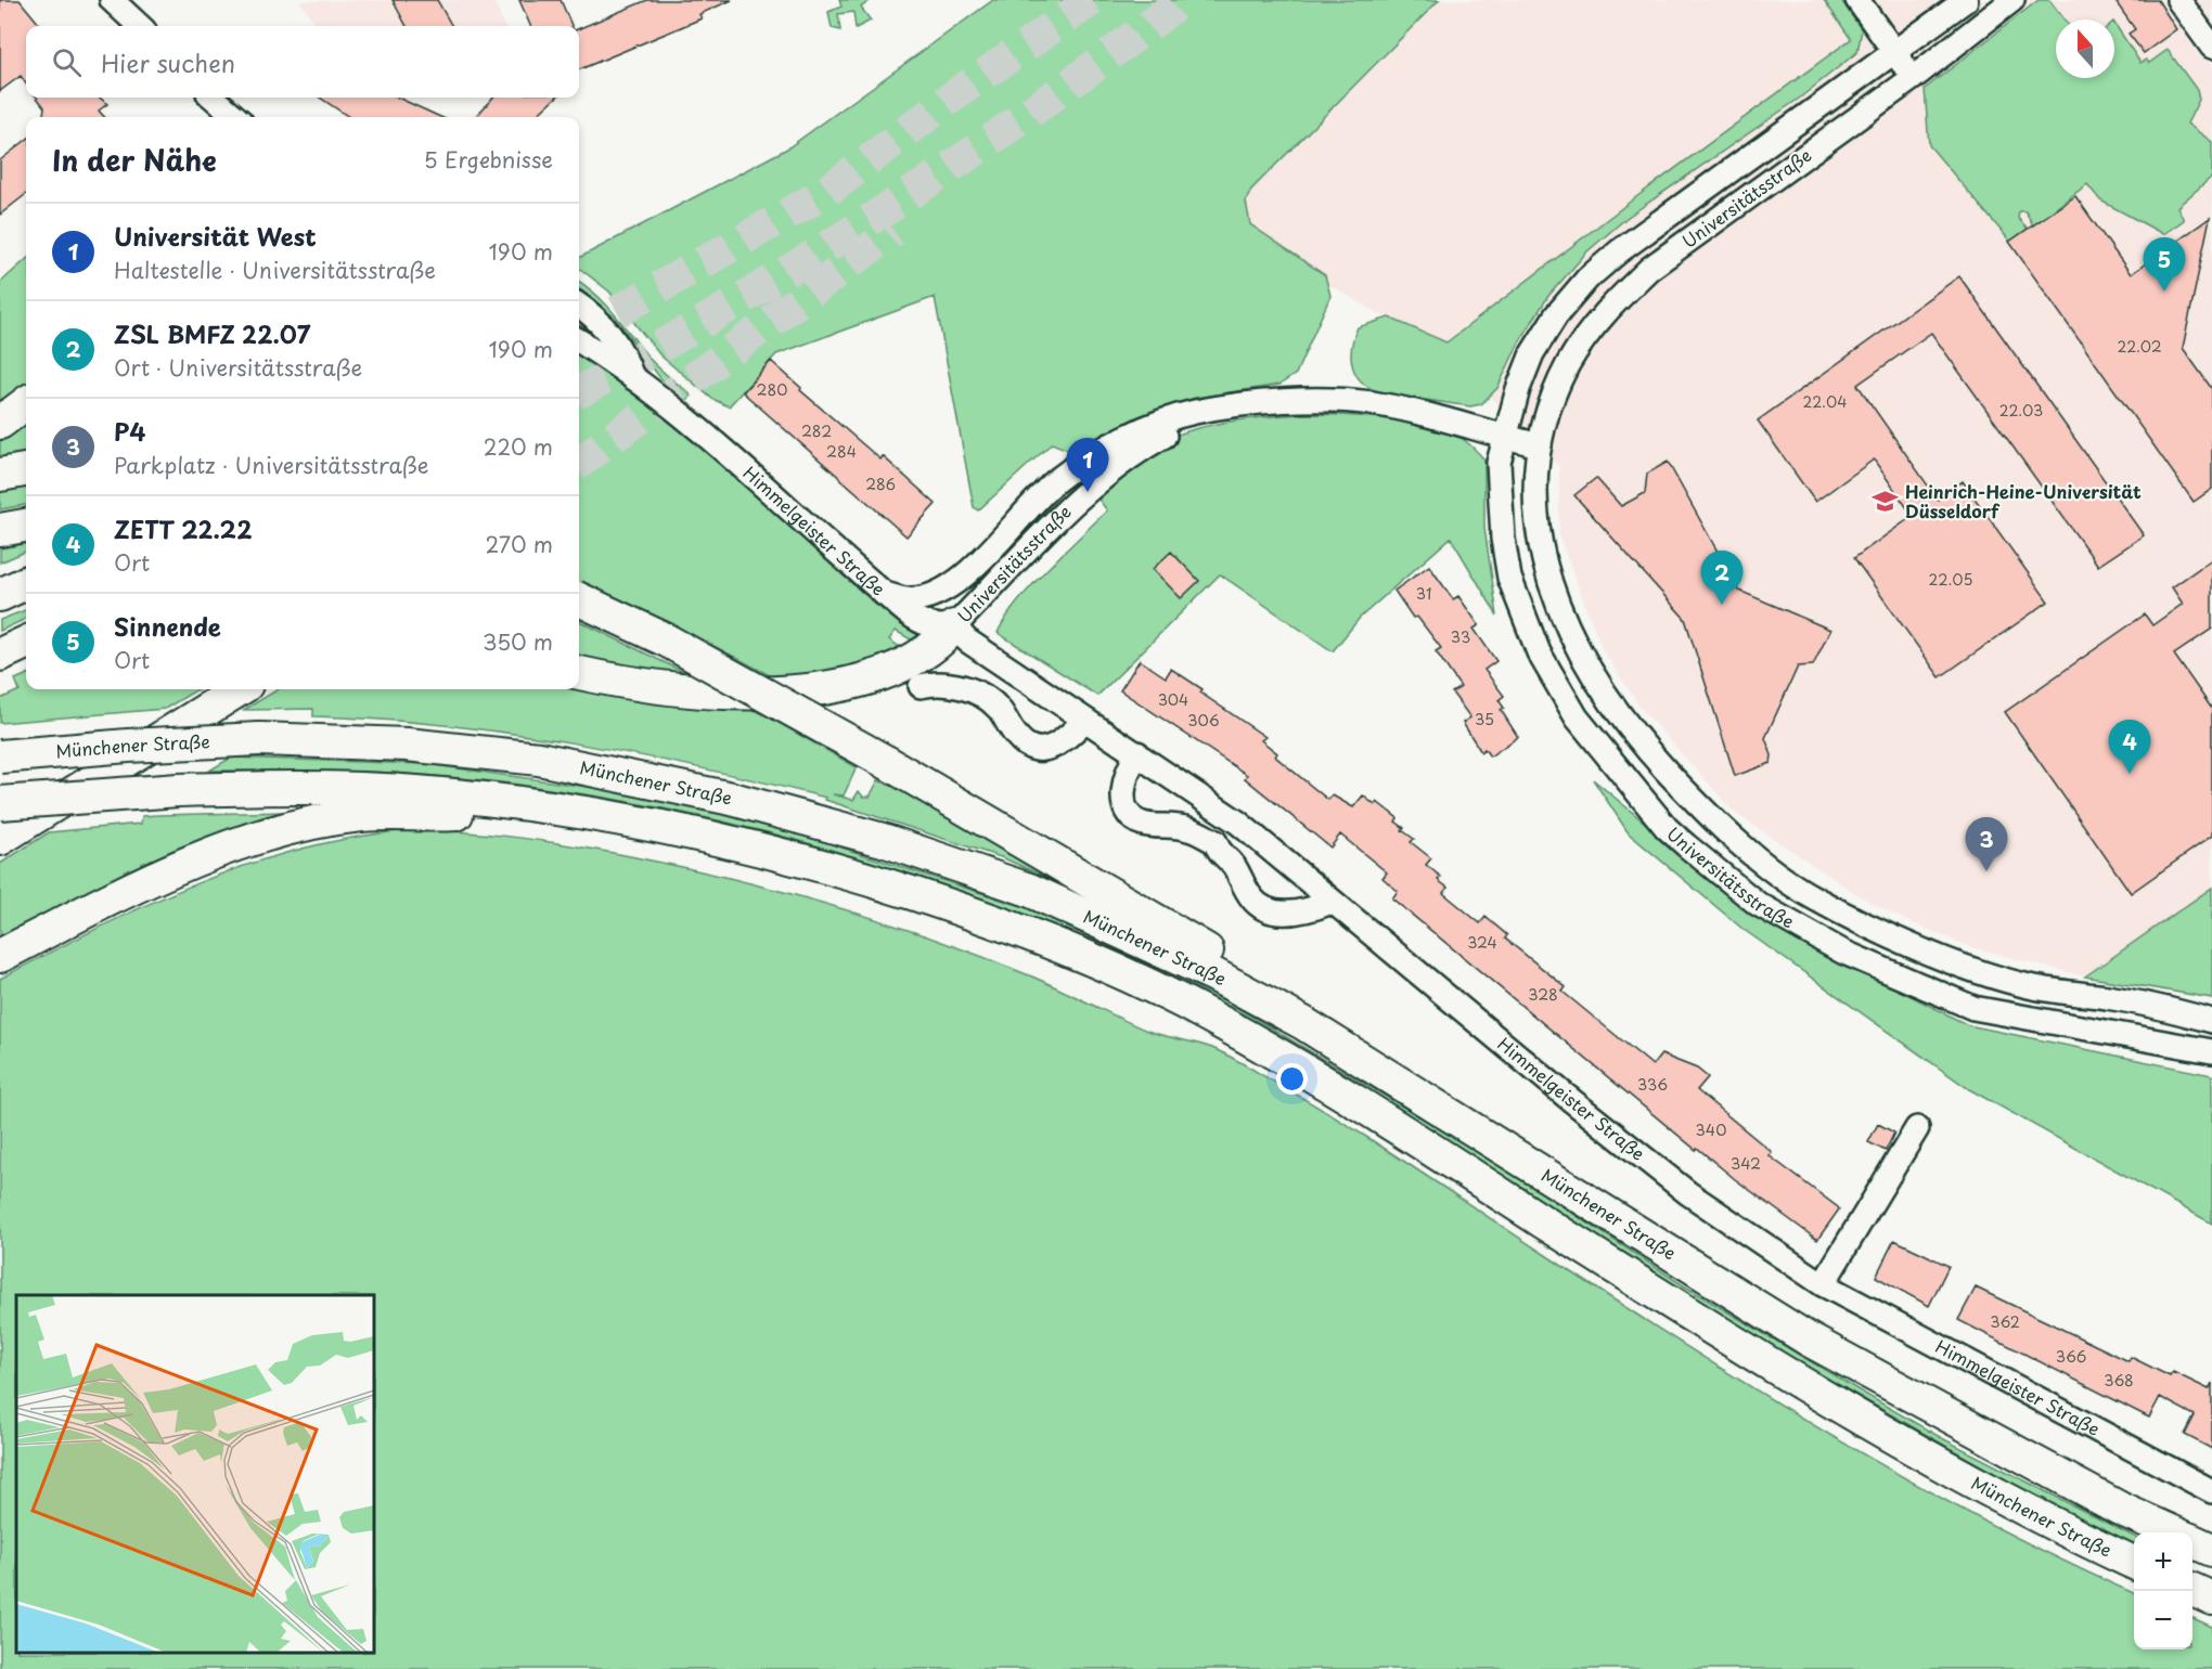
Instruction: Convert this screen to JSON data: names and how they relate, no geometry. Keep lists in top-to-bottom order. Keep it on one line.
{"streets":{"highway":["Münchener Straße"],"street":["Universitätsstraße","Himmelgeister Straße"]},"crossings":[["Universitätsstraße","Himmelgeister Straße"]],"places":{"school or university":["Heinrich-Heine-Universität Düsseldorf"]},"house_numbers":["22.02","280","22.04","22.03","282","284","286","22.05","31","33","304","35","306","324","328","336","340","342","362","366","368"],"north":"top","page":{"search":"Hier suchen","heading":["In der Nähe","5 Ergebnisse"],"list":[{"mark":"1","name":"Universität West","note":"Haltestelle · Universitätsstraße","value":"190 m"},{"mark":"2","name":"ZSL BMFZ 22.07","note":"Ort · Universitätsstraße","value":"190 m"},{"mark":"3","name":"P4","note":"Parkplatz · Universitätsstraße","value":"220 m"},{"mark":"4","name":"ZETT 22.22","note":"Ort","value":"270 m"},{"mark":"5","name":"Sinnende","note":"Ort","value":"350 m"}],"pins":["5","1","2","4","3"],"map_buttons":["+","−"]}}
